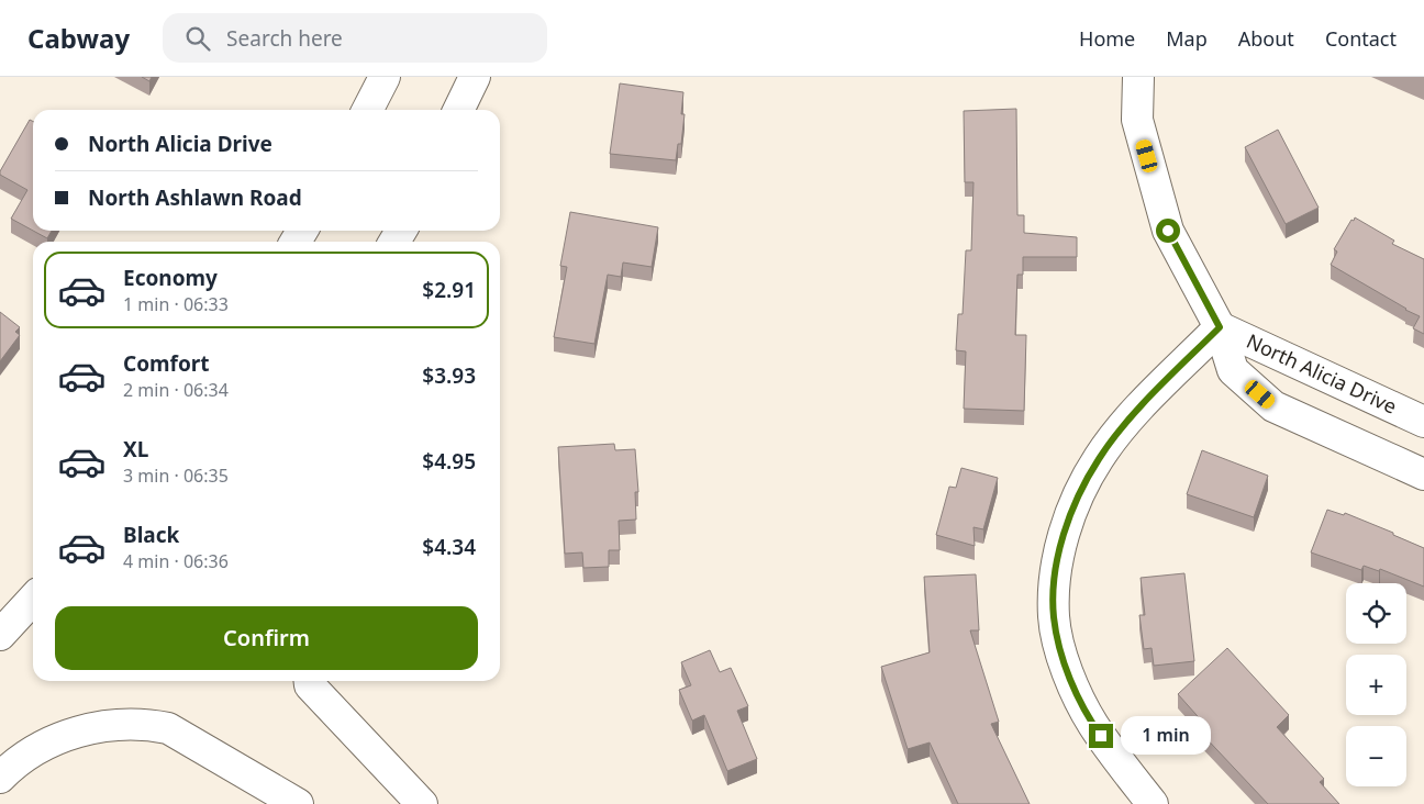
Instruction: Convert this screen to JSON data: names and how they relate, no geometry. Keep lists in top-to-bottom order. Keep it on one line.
{"streets":{"street":["North Alicia Drive"]},"page":{"header":"Cabway","search":"Search here","nav":["Home","Map","About","Contact"],"banner":["North Alicia Drive","North Ashlawn Road"],"list":[{"name":"Economy","note":"1 min · 06:33","value":"$2.91"},{"name":"Comfort","note":"2 min · 06:34","value":"$3.93"},{"name":"XL","note":"3 min · 06:35","value":"$4.95"},{"name":"Black","note":"4 min · 06:36","value":"$4.34"}],"map_buttons":["+","−"],"buttons":"Confirm","bubble":"1 min"}}
